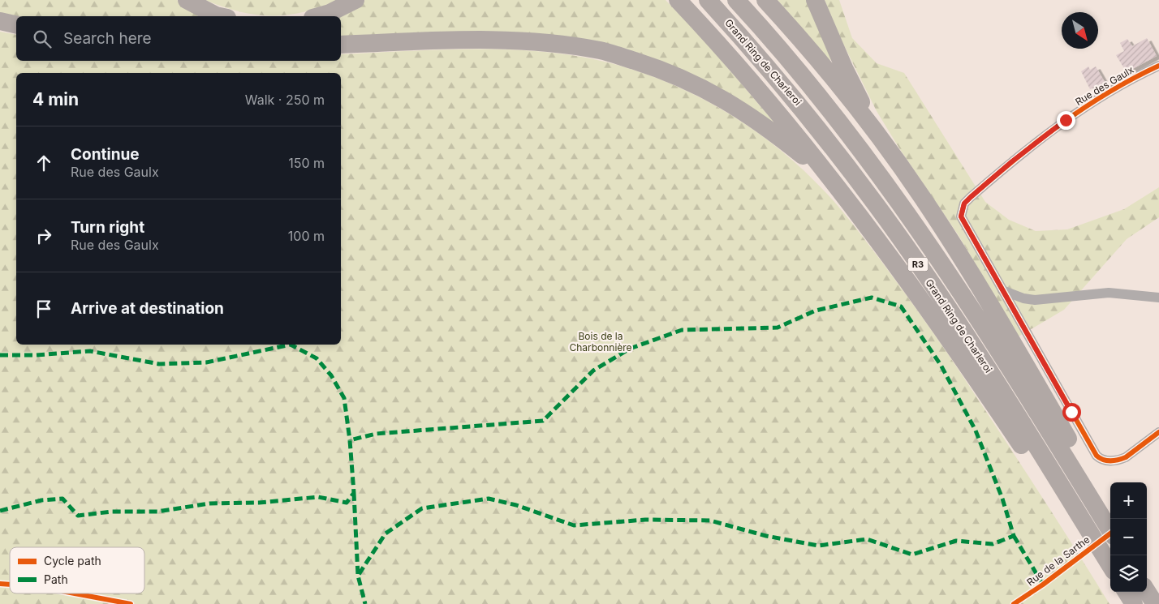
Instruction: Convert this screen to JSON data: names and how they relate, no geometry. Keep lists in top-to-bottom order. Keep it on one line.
{"streets":{"highway":["Grand Ring de Charleroi","R3"],"street":["Rue des Gaulx"],"cycle path":["Rue de la Sarthe"]},"parks":["Bois de la Charbonnière"],"legend":["Cycle path","Path"],"north":"bottom right","page":{"search":"Search here","heading":["4 min","Walk · 250 m"],"list":[["Continue","Rue des Gaulx","150 m"],["Turn right","Rue des Gaulx","100 m"],"Arrive at destination"],"map_buttons":["+","−"]}}
